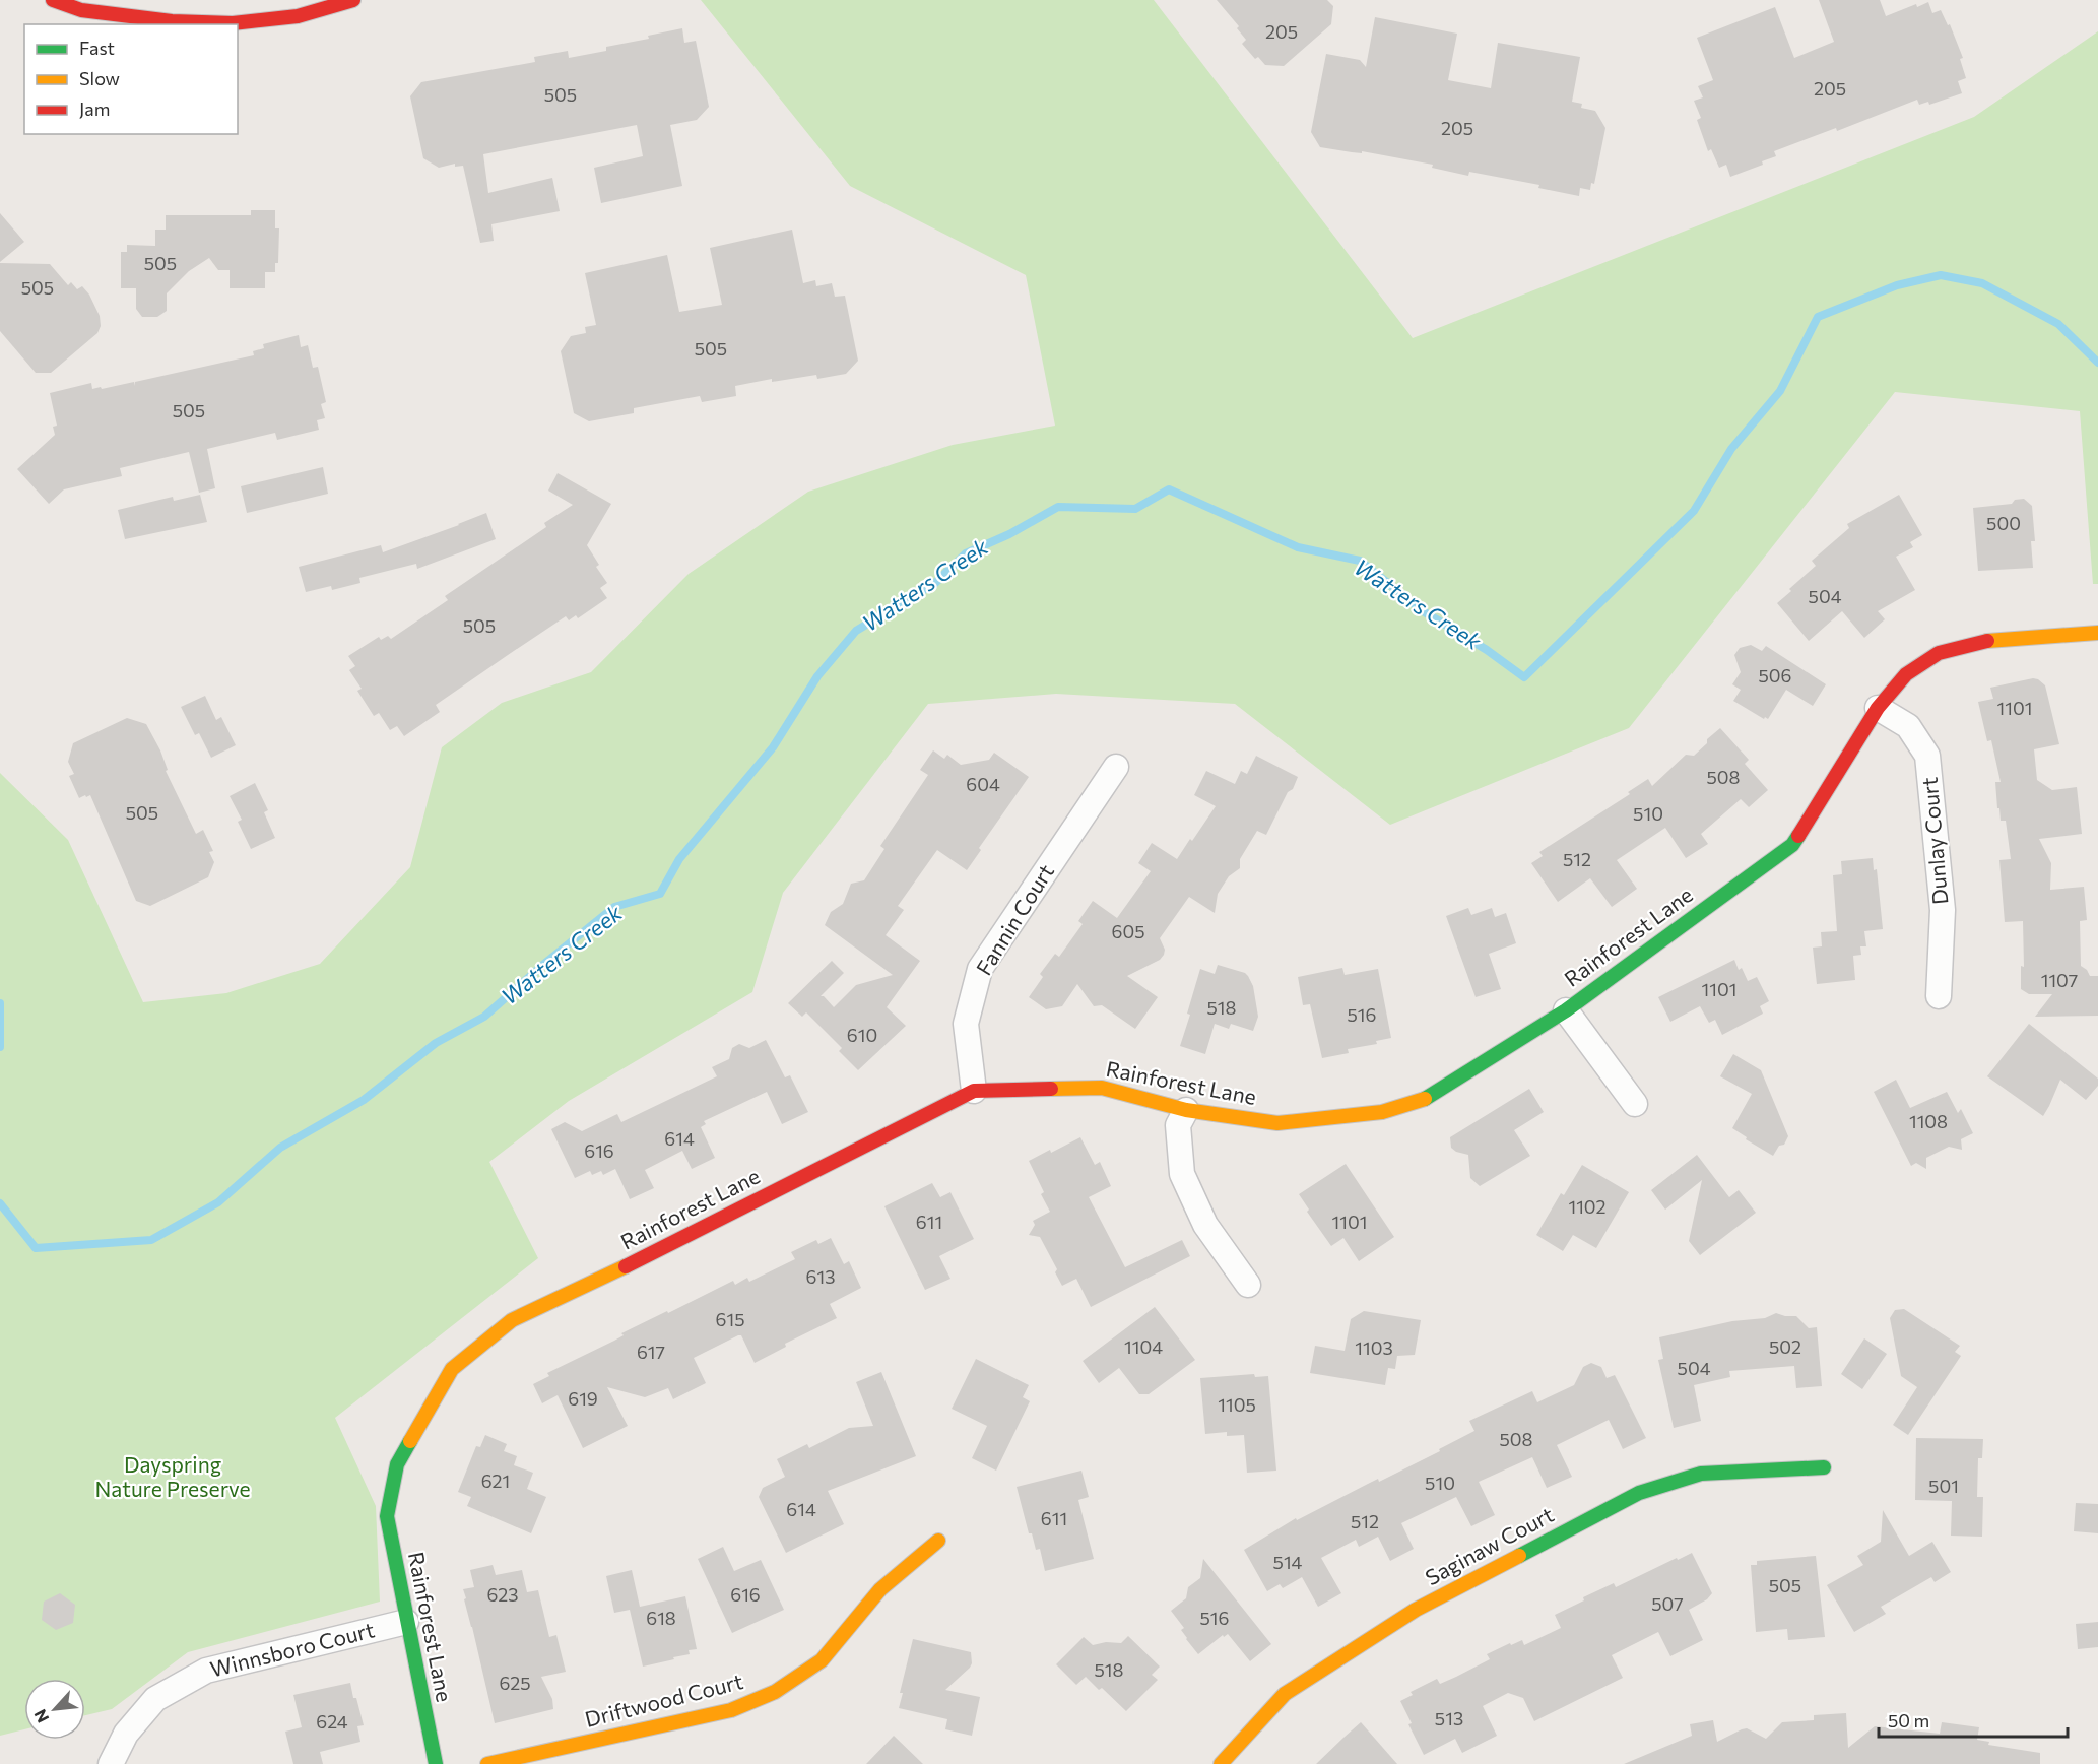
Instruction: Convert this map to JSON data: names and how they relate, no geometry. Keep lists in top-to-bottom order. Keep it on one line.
{"streets":{"street":["Dunlay Court","Fannin Court","Rainforest Lane","Saginaw Court","Winnsboro Court","Driftwood Court"]},"crossings":[["Dunlay Court","Rainforest Lane"],["Fannin Court","Rainforest Lane"],["Rainforest Lane","Winnsboro Court"]],"water":["Watters Creek"],"parks":["Dayspring Nature Preserve"],"house_numbers":["205","205","505","205","505","505","505","505","500","504","505","506","1101","508","604","505","510","512","605","1107","1101","518","516","610","1108","614","616","1102","611","1101","613","615","1104","502","1103","617","504","619","1105","508","621","510","501","614","611","512","514","505","623","616","507","618","516","518","625","513","624"],"legend":["Fast","Slow","Jam"],"scale_bar":"50 m","north":"bottom left"}
